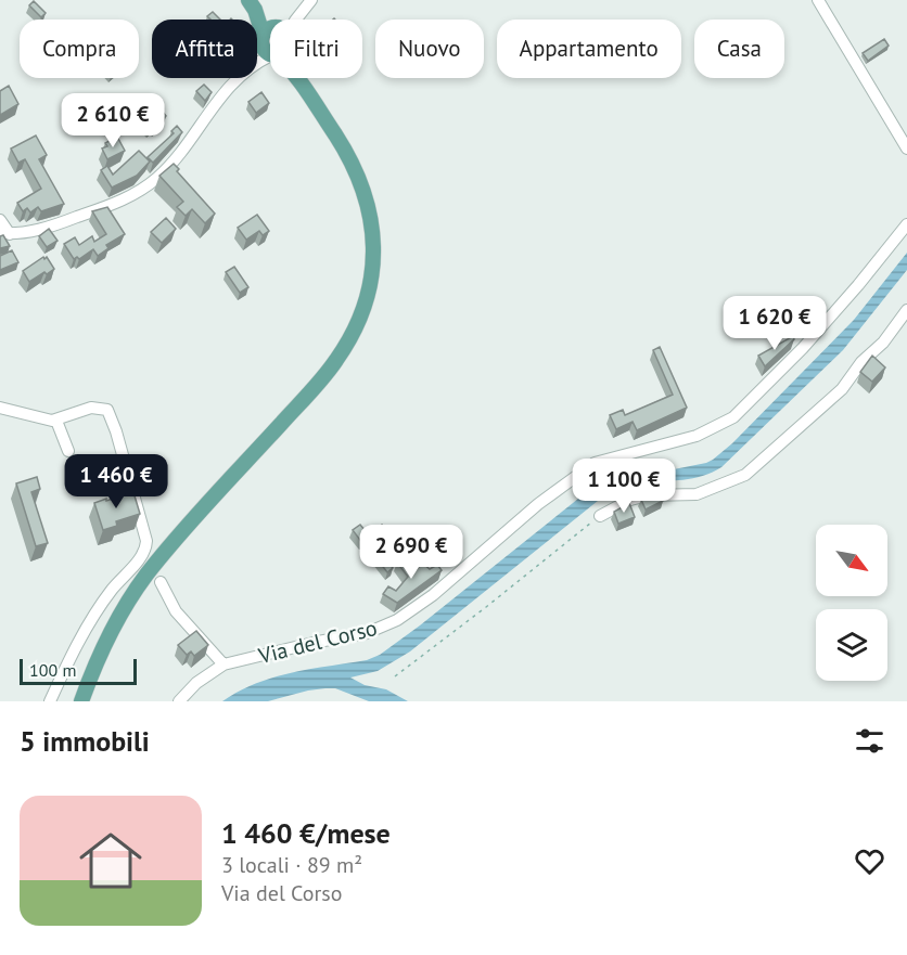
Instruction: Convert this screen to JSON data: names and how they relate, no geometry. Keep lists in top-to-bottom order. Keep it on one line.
{"streets":{"street":["Via del Corso"]},"scale_bar":"100 m","north":"bottom right","page":{"chip":["Compra","Affitta","Filtri","Nuovo","Appartamento","Casa"],"price":["2 610 €","1 620 €","1 460 €","1 100 €","2 690 €"],"scale":"100 m","heading":"5 immobili","list":[{"name":"1 460 €/mese","note":"3 locali · 89 m² · Via del Corso"}]}}
